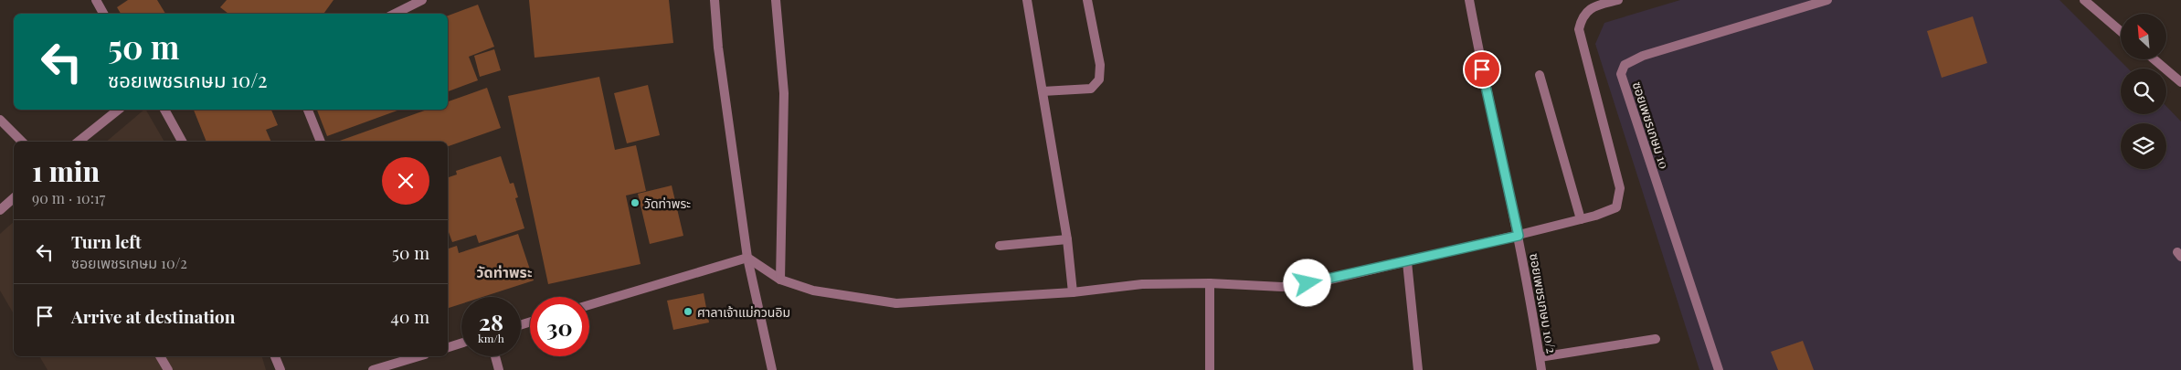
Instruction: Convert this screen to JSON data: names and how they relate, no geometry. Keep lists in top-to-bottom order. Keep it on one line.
{"streets":{"street":["ซอยเพชรเกษม 10","ซอยเพชรเกษม 10/2"]},"districts":["วัดท่าพระ"],"places":["วัดท่าพระ","ศาลาเจ้าแม่กวนอิม"],"north":"top left","page":{"turn":["50 m","ซอยเพชรเกษม 10/2"],"heading":["1 min","90 m · 10:17"],"list":[{"name":"Turn left","note":"ซอยเพชรเกษม 10/2","value":"50 m"},{"name":"Arrive at destination","value":"40 m"}],"speed":"28 km/h","limit":"30"}}
